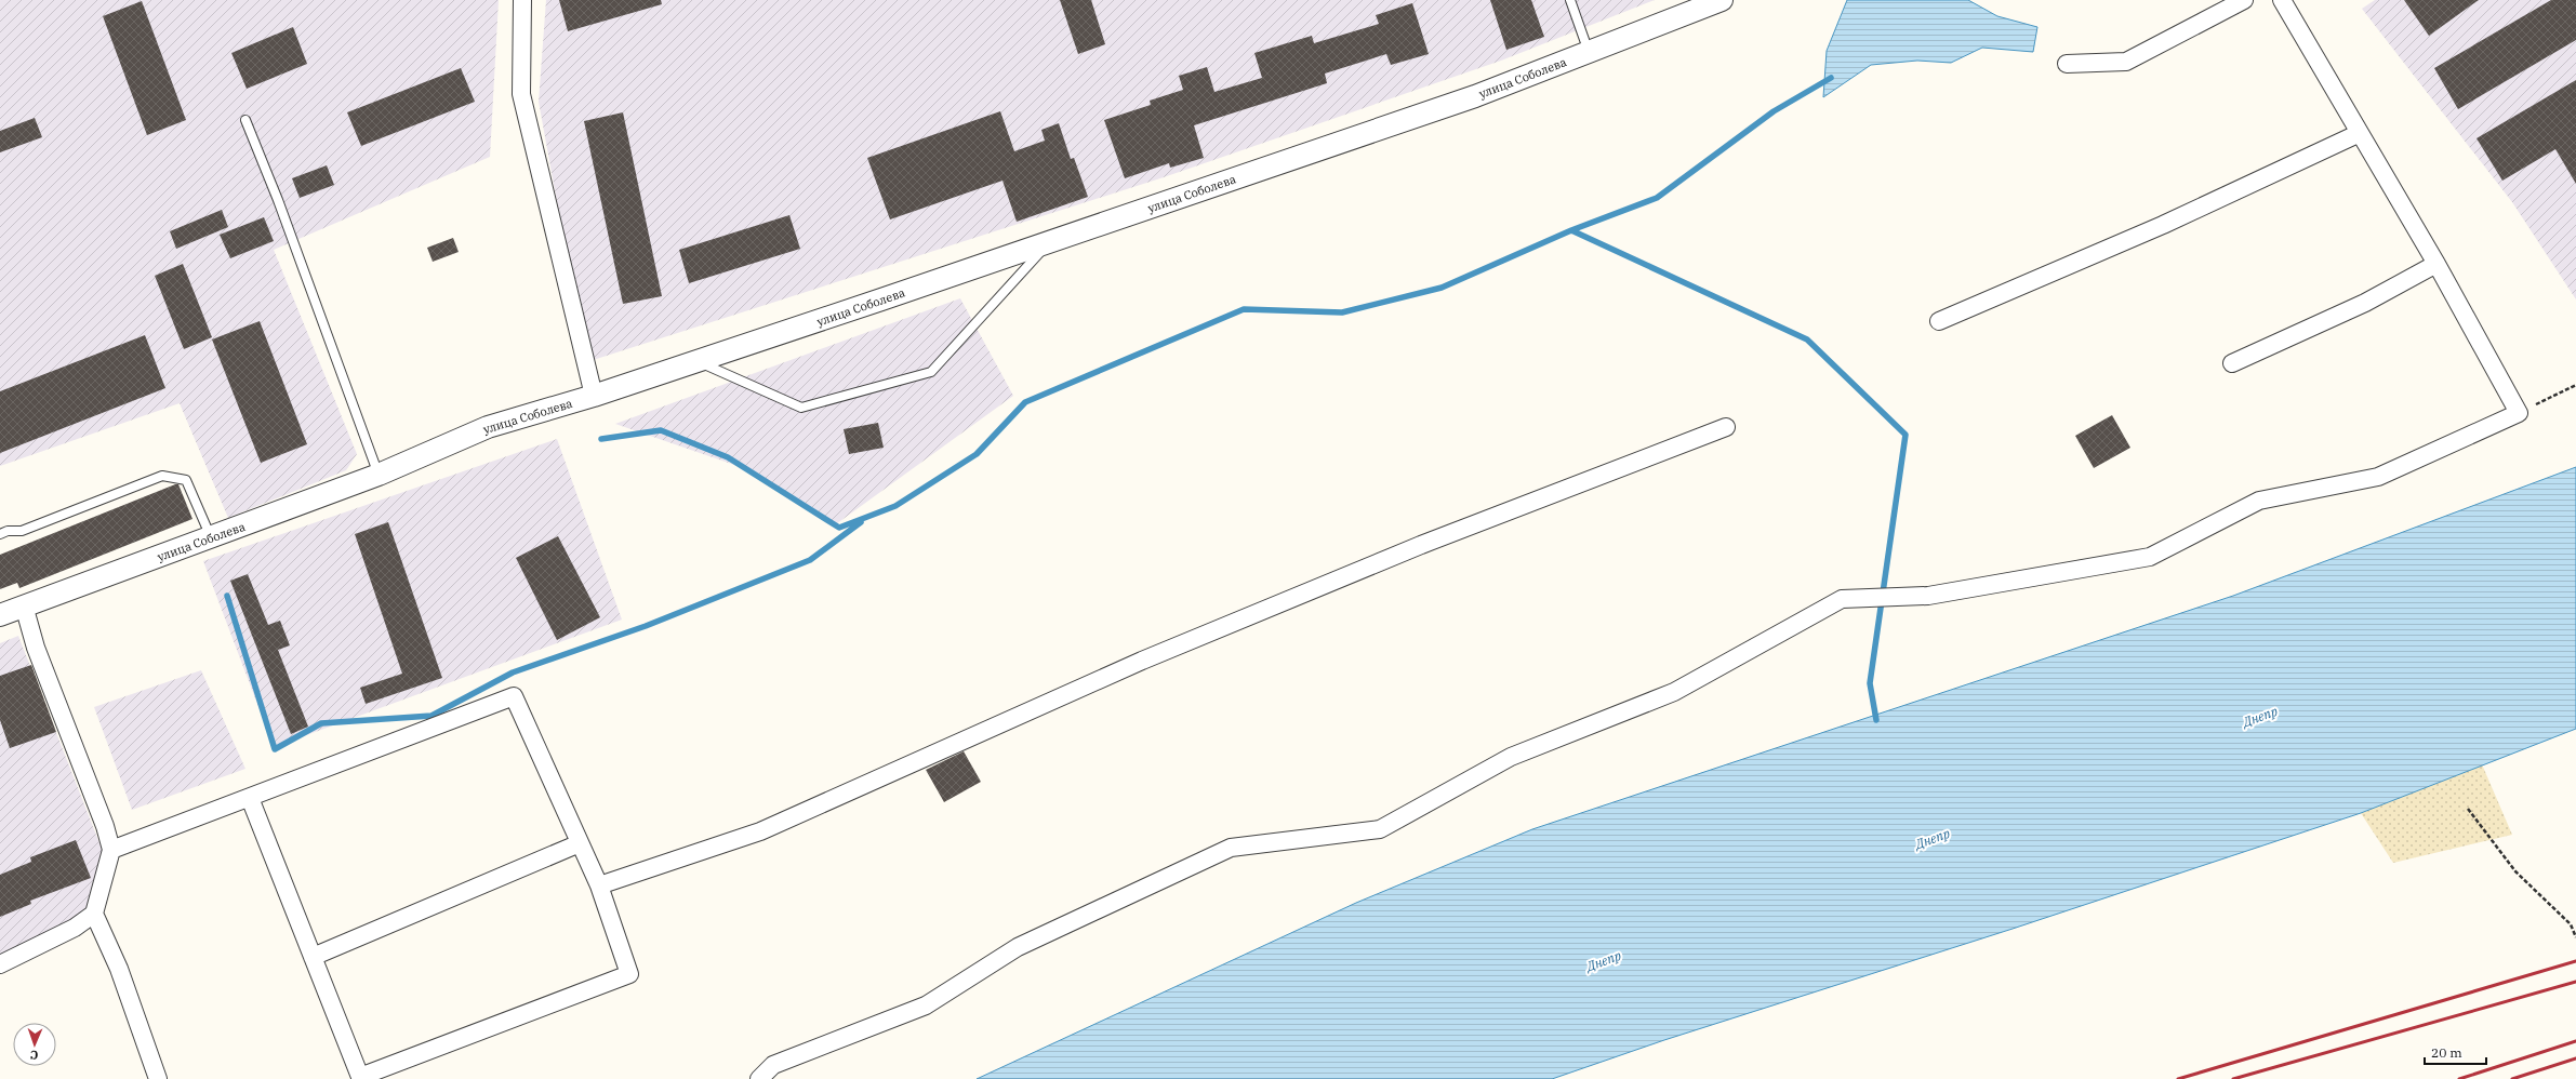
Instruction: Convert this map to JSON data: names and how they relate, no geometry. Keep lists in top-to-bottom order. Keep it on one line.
{"streets":{"street":["улица Соболева"]},"water":["Днепр"],"scale_bar":"20 m","north":"bottom"}
